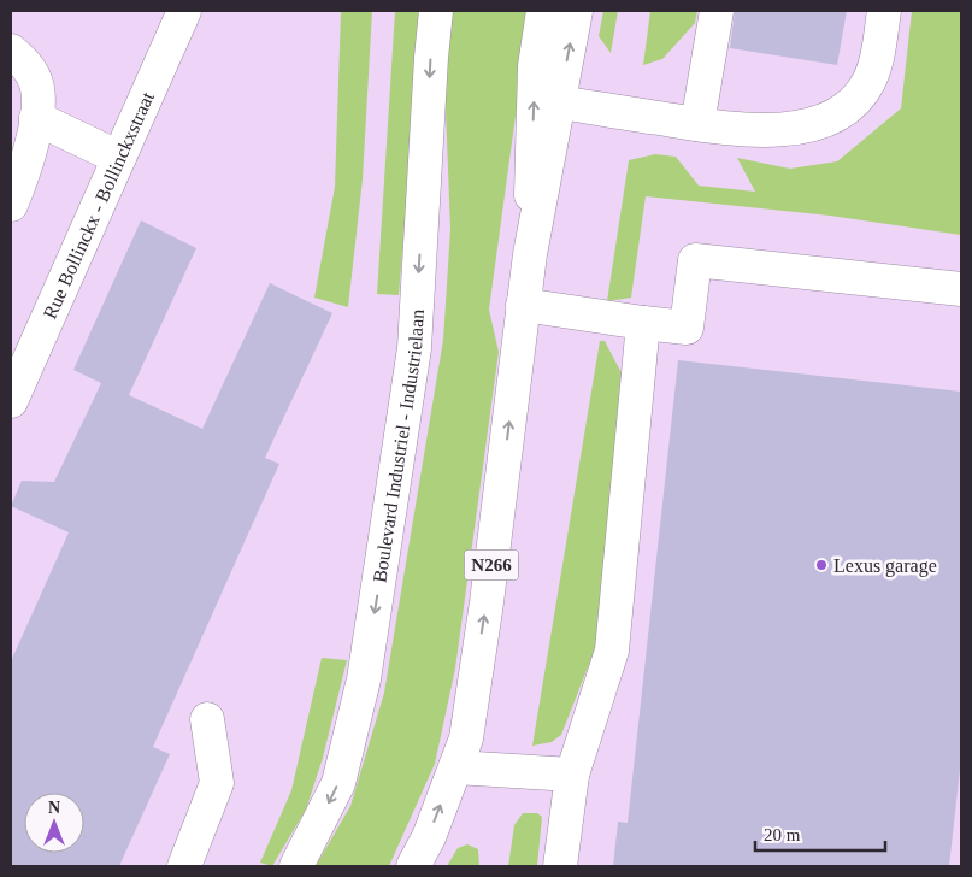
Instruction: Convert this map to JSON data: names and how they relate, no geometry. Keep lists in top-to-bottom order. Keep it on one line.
{"streets":{"main road":["Rue Bollinckx - Bollinckxstraat","Boulevard Industriel - Industrielaan","N266"]},"places":["Lexus garage"],"scale_bar":"20 m","north":"top"}
